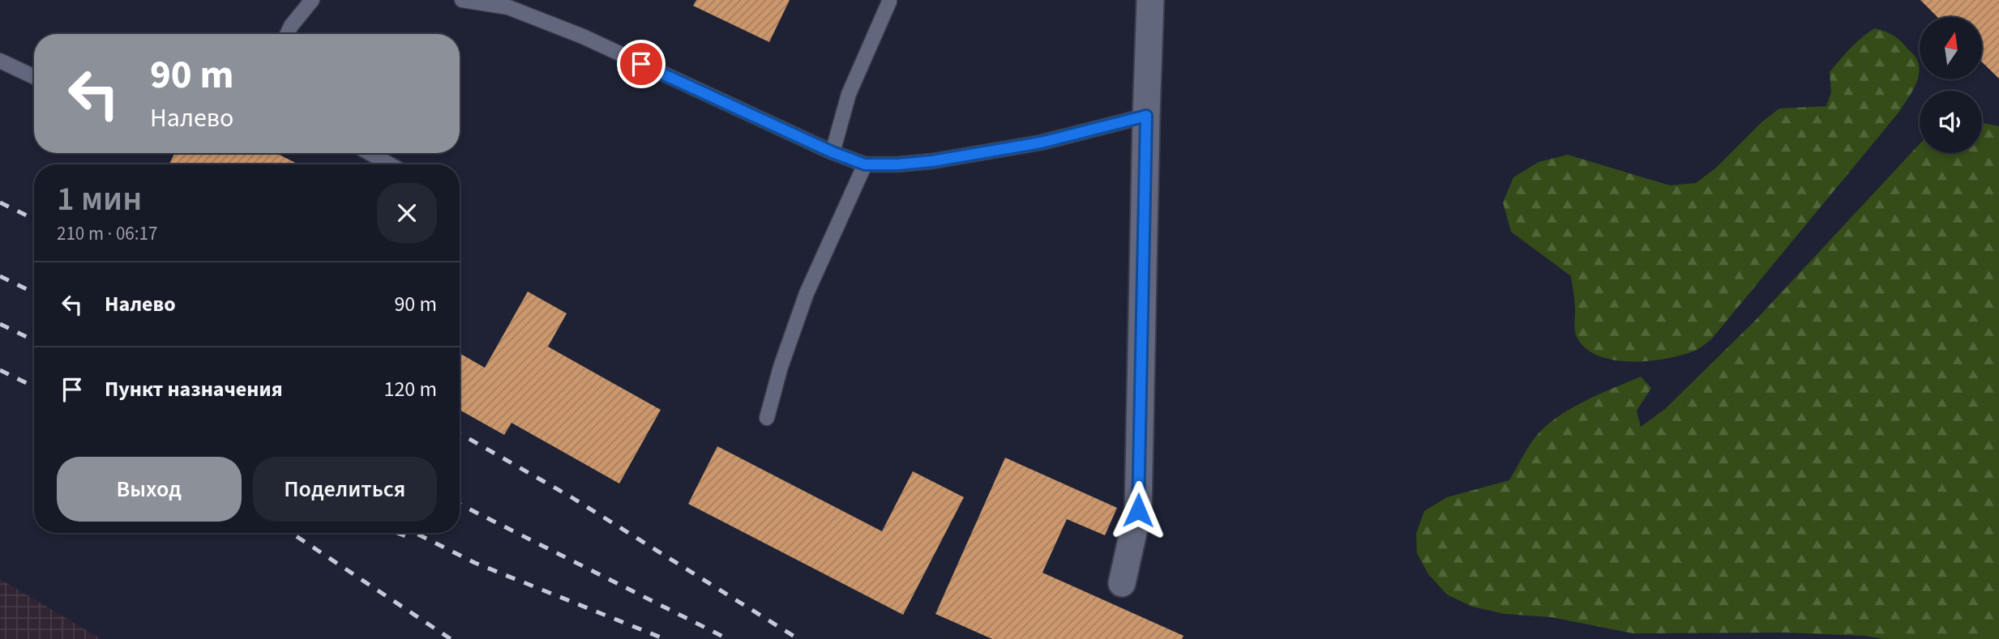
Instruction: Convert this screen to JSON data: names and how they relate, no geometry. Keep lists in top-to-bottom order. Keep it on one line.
{"north":"top","page":{"turn":["90 m","Налево"],"heading":["1 мин","210 m · 06:17"],"list":[{"name":"Налево","value":"90 m"},{"name":"Пункт назначения","value":"120 m"}],"buttons":["Выход","Поделиться"]}}
